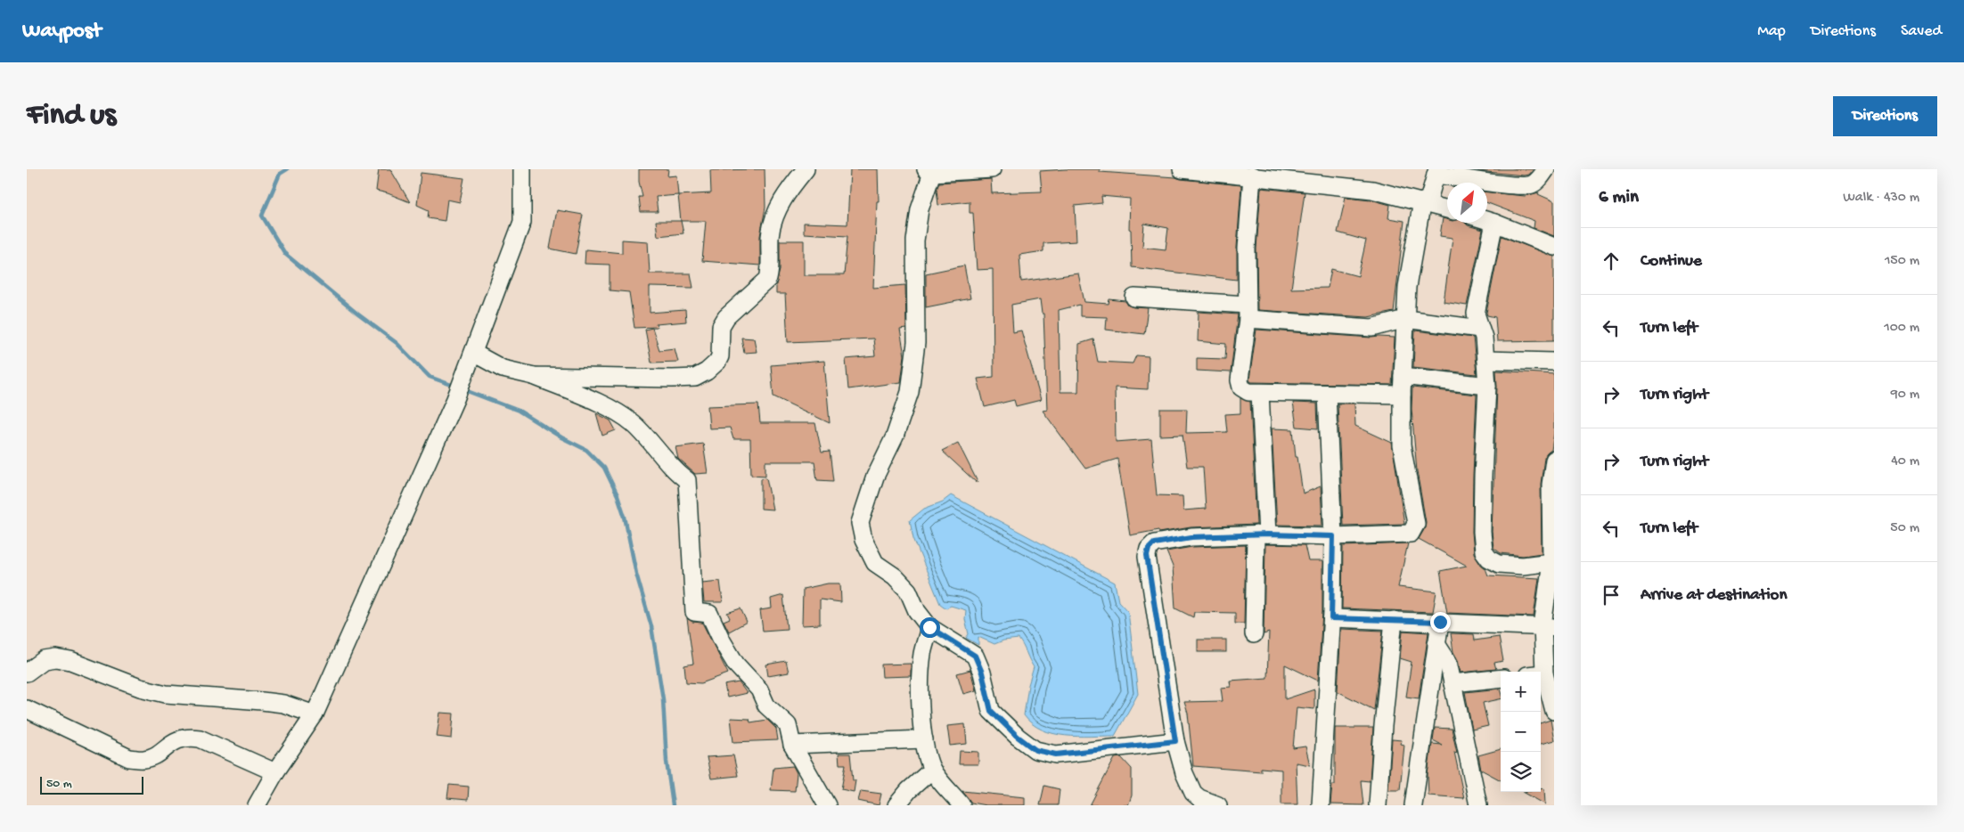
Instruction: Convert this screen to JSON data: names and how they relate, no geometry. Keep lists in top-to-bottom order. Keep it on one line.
{"scale_bar":"50 m","north":"top right","page":{"header":"Waypost","nav":["Map","Directions","Saved"],"buttons":"Directions","title":"Find us","heading":["6 min","Walk · 430 m"],"list":[["Continue","150 m"],["Turn left","100 m"],["Turn right","90 m"],["Turn right","40 m"],["Turn left","50 m"],"Arrive at destination"],"map_buttons":["+","−"],"scale":"50 m"}}
